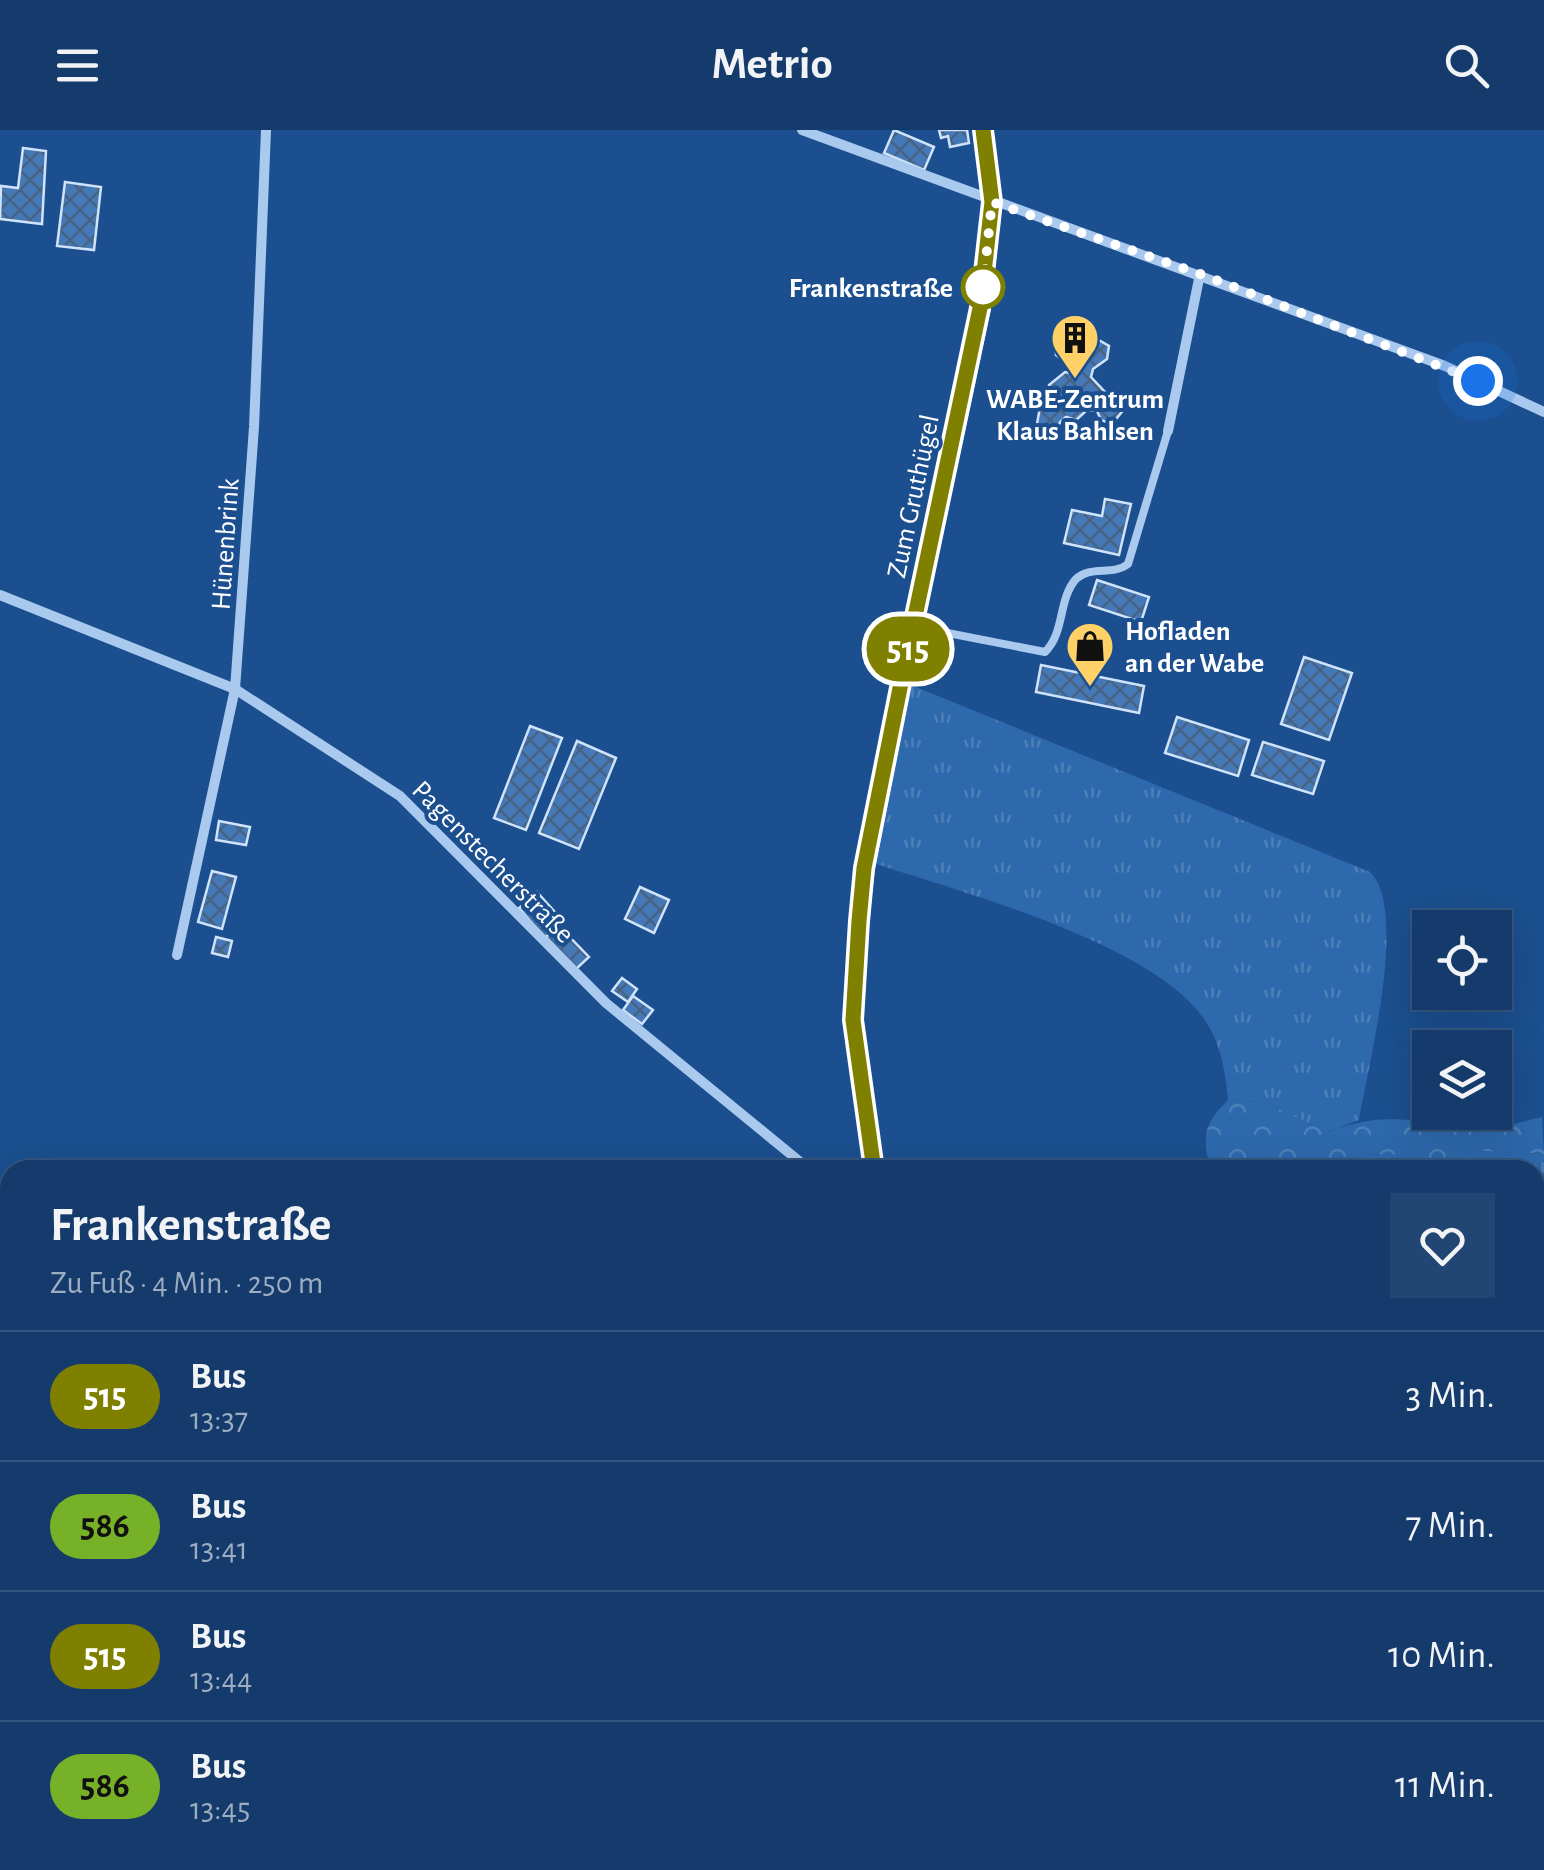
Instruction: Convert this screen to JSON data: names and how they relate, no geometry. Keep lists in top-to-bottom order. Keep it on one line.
{"streets":{"street":["Zum Gruthügel","Hünenbrink","Pagenstecherstraße"]},"crossings":[["Hünenbrink","Pagenstecherstraße"]],"places":{"other":["Frankenstraße"],"building":["WABE-Zentrum Klaus Bahlsen"],"shop":["Hofladen an der Wabe"]},"lines":["bus line 515"],"page":{"header":"Metrio","on_map":"515","heading":["Frankenstraße","Zu Fuß · 4 Min. · 250 m"],"list":[{"mark":"515","name":"Bus","note":"13:37","value":"3 Min."},{"mark":"586","name":"Bus","note":"13:41","value":"7 Min."},{"mark":"515","name":"Bus","note":"13:44","value":"10 Min."},{"mark":"586","name":"Bus","note":"13:45","value":"11 Min."}]}}
